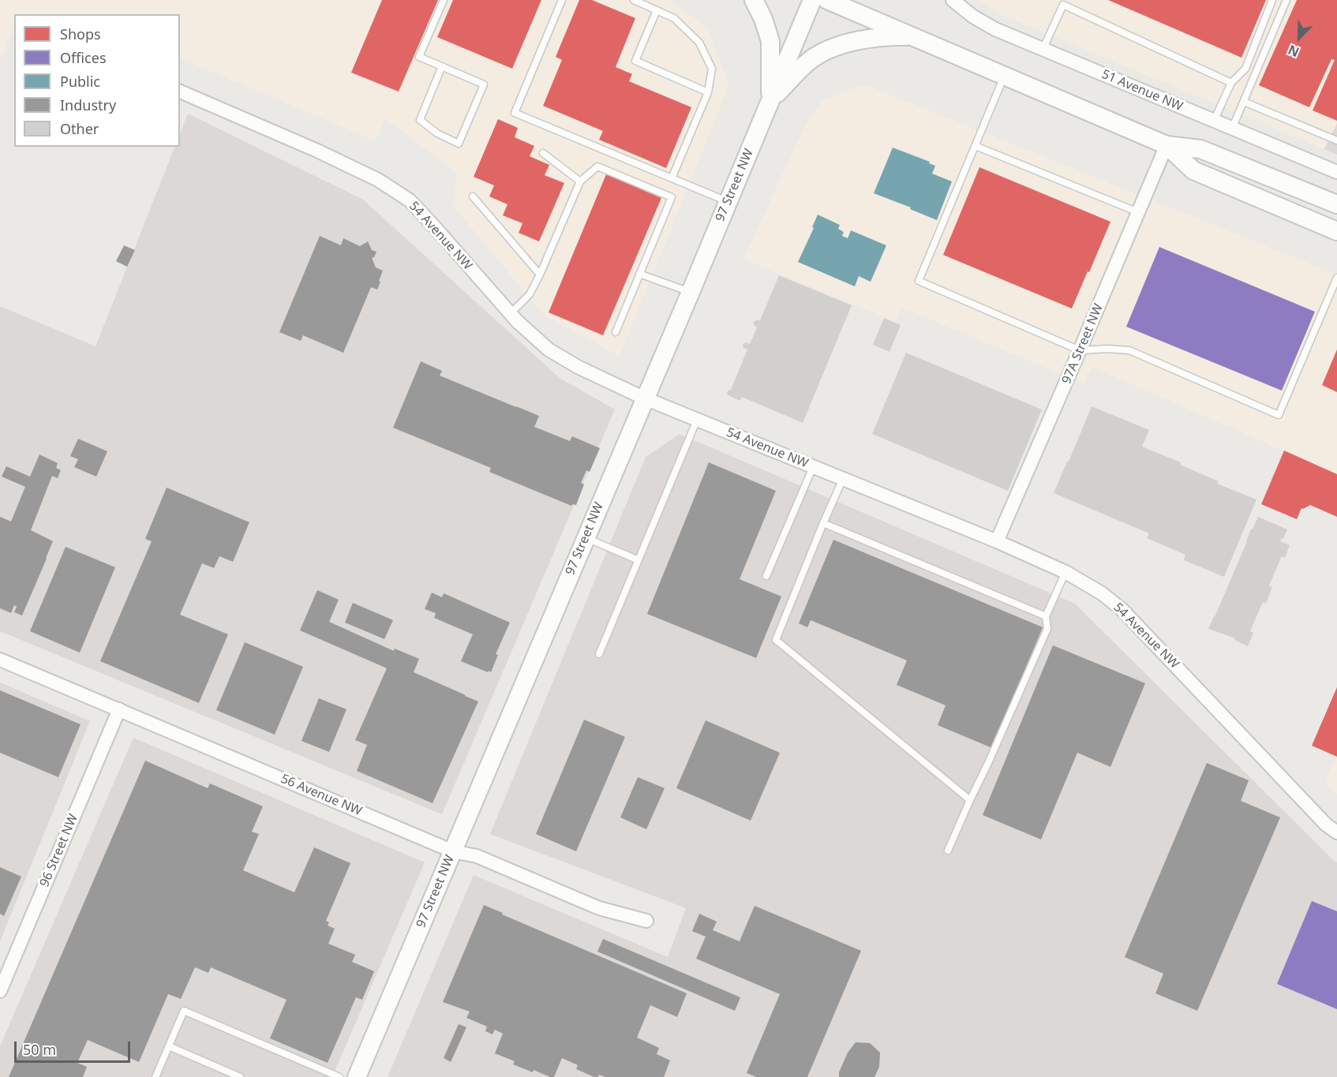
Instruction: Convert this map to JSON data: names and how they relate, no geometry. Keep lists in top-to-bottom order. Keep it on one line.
{"streets":{"street":["51 Avenue NW","97 Street NW","54 Avenue NW","97A Street NW","56 Avenue NW","96 Street NW"]},"crossings":[["97 Street NW","54 Avenue NW"],["97 Street NW","56 Avenue NW"],["54 Avenue NW","97A Street NW"],["56 Avenue NW","96 Street NW"]],"legend":["Shops","Offices","Public","Industry","Other"],"scale_bar":"50 m","north":"bottom left"}
